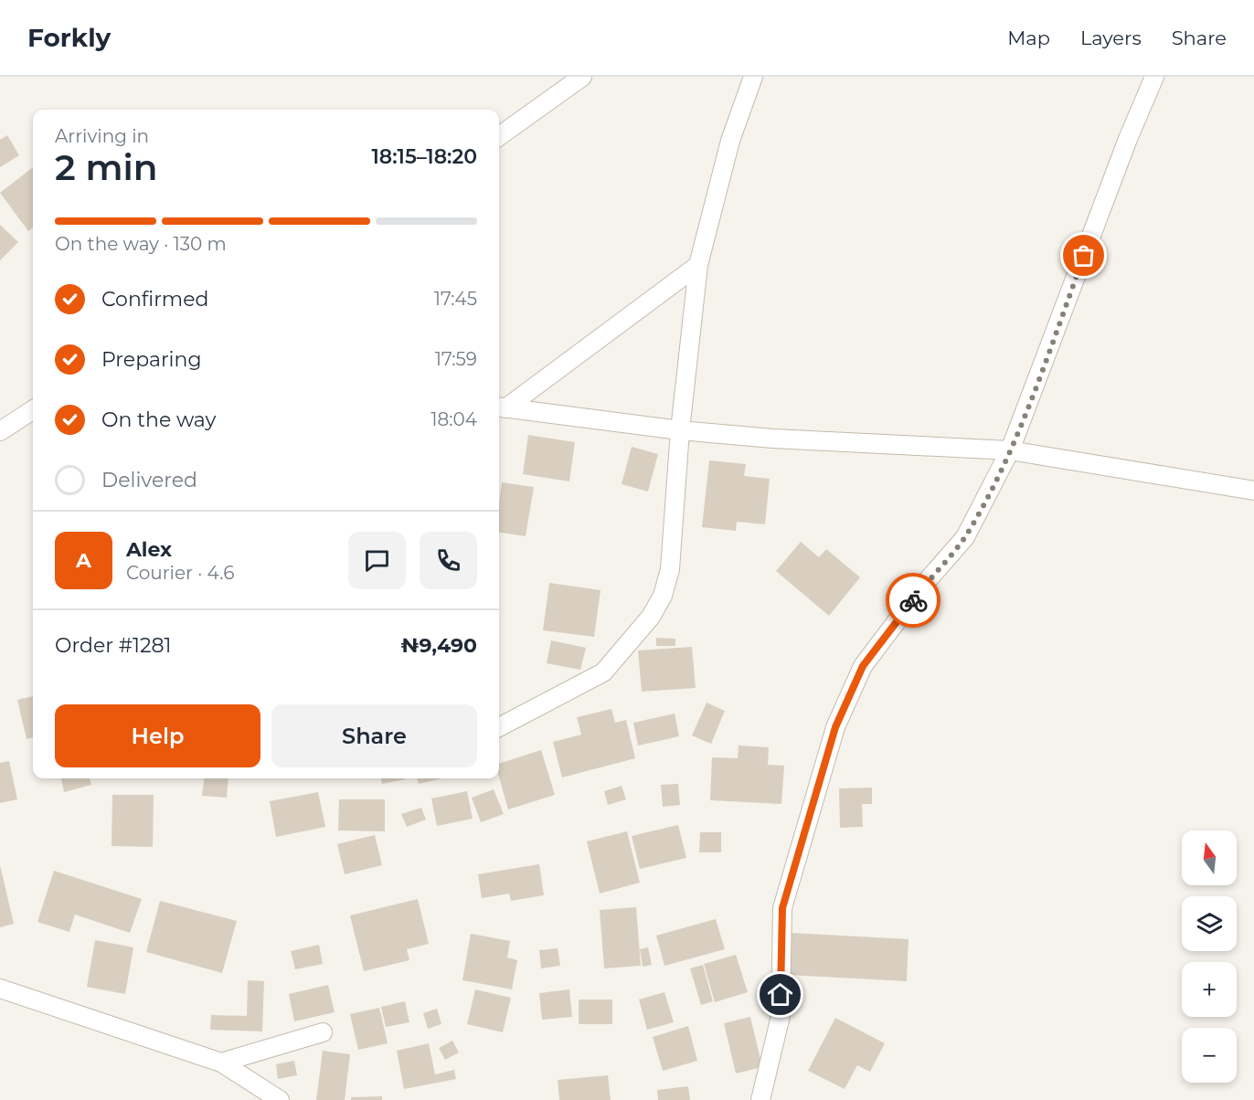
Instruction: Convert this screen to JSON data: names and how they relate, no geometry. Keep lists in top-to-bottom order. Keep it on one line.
{"north":"top","page":{"header":"Forkly","nav":["Map","Layers","Share"],"heading":["2 min","Arriving in","18:15–18:20"],"panel":["Alex","Courier · 4.6","Order #1281","₦9,490"],"bar":"On the way · 130 m","list":[["Confirmed","17:45"],["Preparing","17:59"],["On the way","18:04"],"Delivered"],"round":"A","buttons":["Help","Share"],"map_buttons":["+","−"]}}
